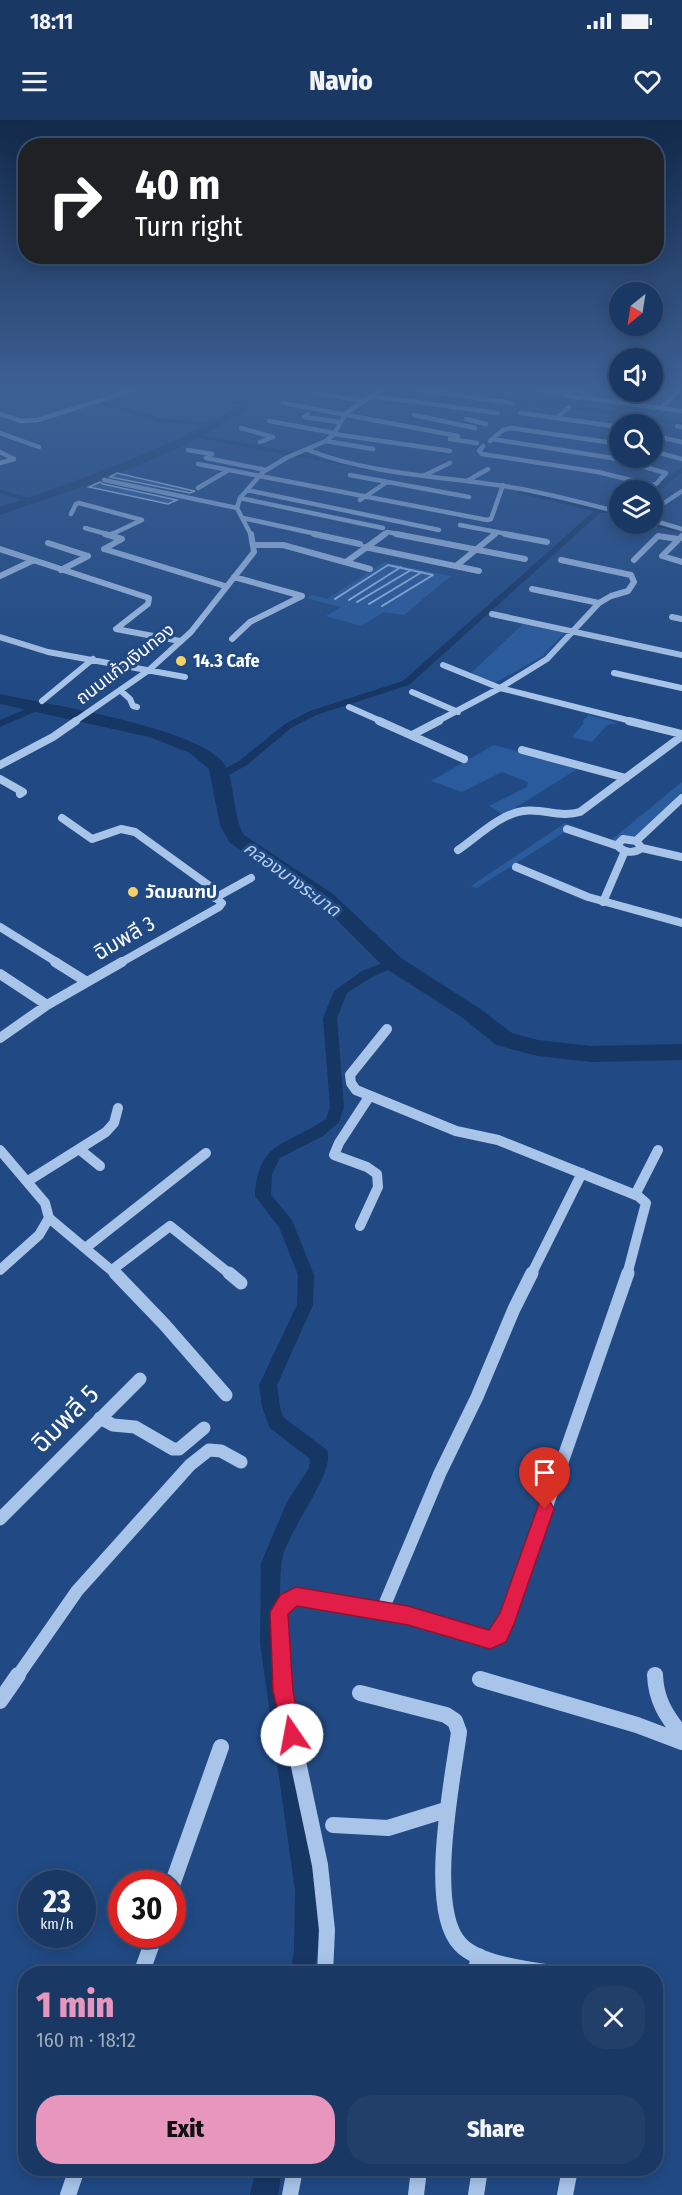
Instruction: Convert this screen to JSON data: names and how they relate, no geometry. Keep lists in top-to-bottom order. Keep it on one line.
{"streets":{"street":["ถนนแก้วเงินทอง","ฉิมพลี 3","ฉิมพลี 5"]},"water":["คลองบางระมาด"],"places":["14.3 Cafe","วัดมณฑป"],"north":"bottom left","page":{"status":"18:11","header":"Navio","turn":["40 m","Turn right"],"speed":"23 km/h","limit":"30","heading":["1 min","160 m · 18:12"],"buttons":["Exit","Share"]}}
